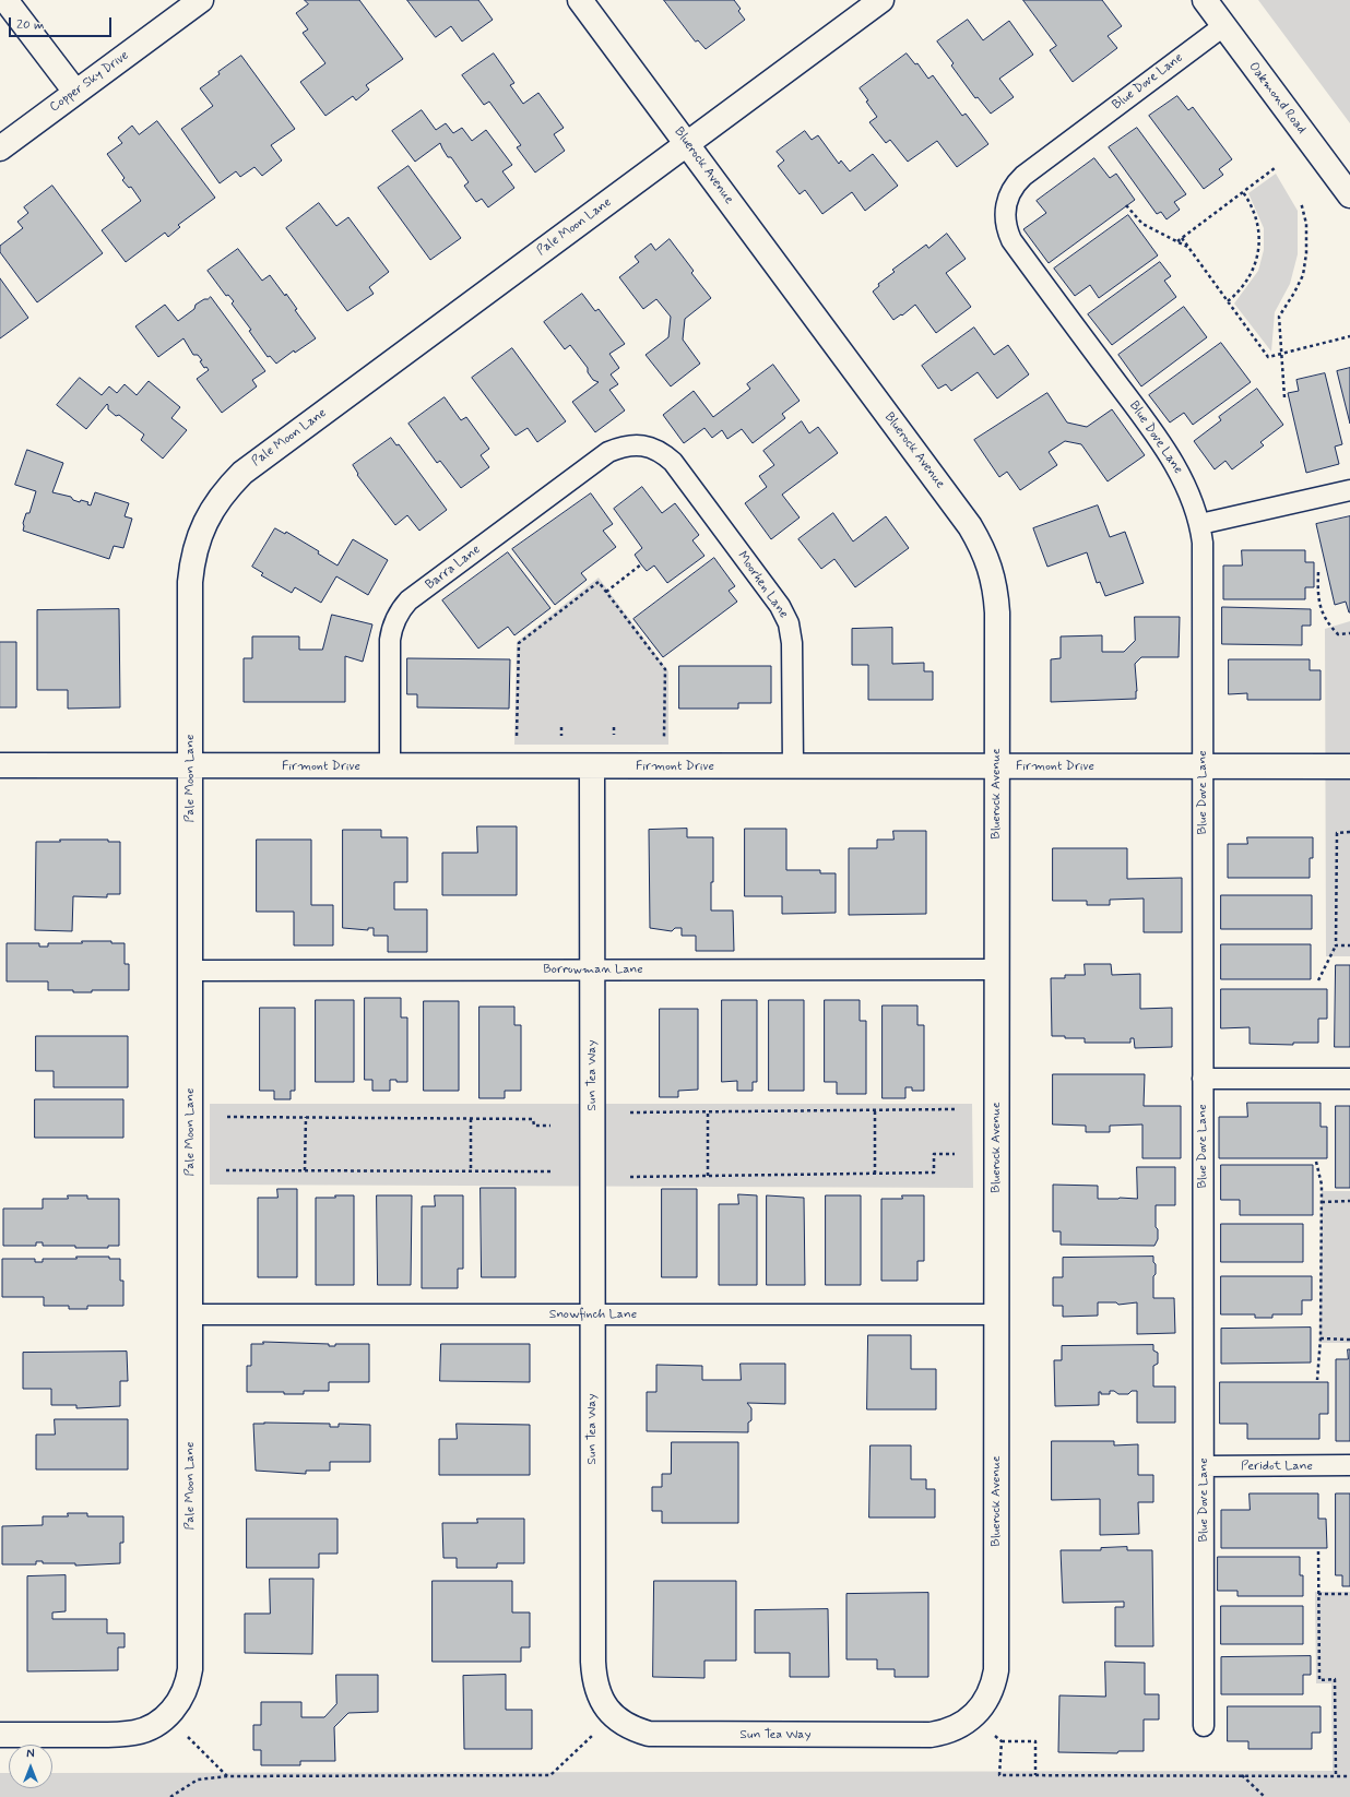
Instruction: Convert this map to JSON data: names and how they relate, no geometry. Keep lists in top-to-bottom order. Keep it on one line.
{"streets":{"street":["Copper Sky Drive","Oakmond Road","Bluerock Avenue","Pale Moon Lane","Firmont Drive","Sun Tea Way"],"lane":["Blue Dove Lane","Barra Lane","Moorhen Lane","Borrowman Lane","Snowfinch Lane","Peridot Lane"]},"crossings":[["Blue Dove Lane","Oakmond Road"],["Blue Dove Lane","Firmont Drive"],["Blue Dove Lane","Peridot Lane"],["Bluerock Avenue","Pale Moon Lane"],["Bluerock Avenue","Firmont Drive"],["Bluerock Avenue","Borrowman Lane"],["Bluerock Avenue","Sun Tea Way"],["Bluerock Avenue","Snowfinch Lane"],["Pale Moon Lane","Firmont Drive"],["Pale Moon Lane","Borrowman Lane"],["Pale Moon Lane","Snowfinch Lane"],["Barra Lane","Moorhen Lane"],["Barra Lane","Firmont Drive"],["Moorhen Lane","Firmont Drive"],["Firmont Drive","Sun Tea Way"],["Borrowman Lane","Sun Tea Way"],["Sun Tea Way","Snowfinch Lane"]],"scale_bar":"20 m","north":"top"}
